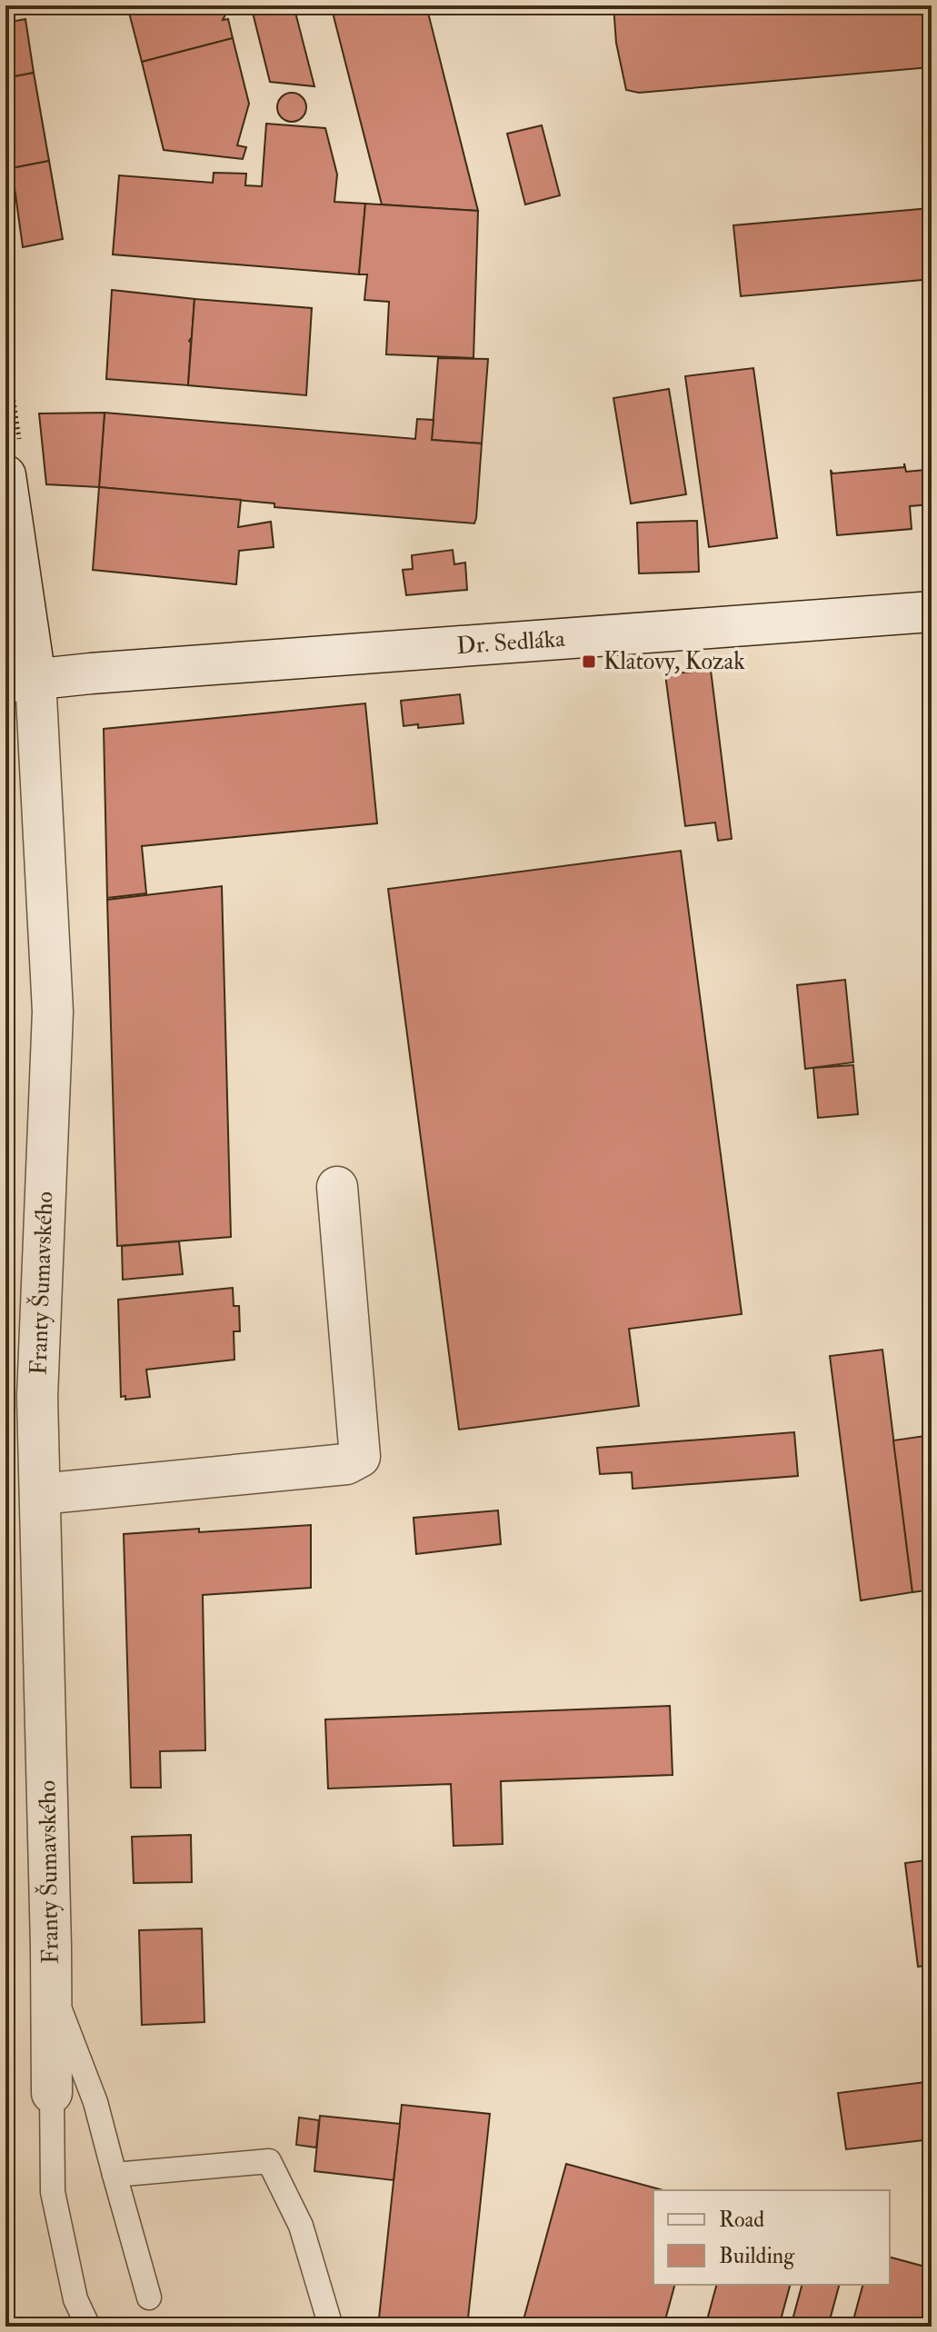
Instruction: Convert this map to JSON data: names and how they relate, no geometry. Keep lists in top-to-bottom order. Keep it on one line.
{"streets":{"street":["Dr. Sedláka","Franty Šumavského"]},"crossings":[["Dr. Sedláka","Franty Šumavského"]],"places":{"transit":["Klatovy, Kozak"]},"legend":["Road","Building"]}
